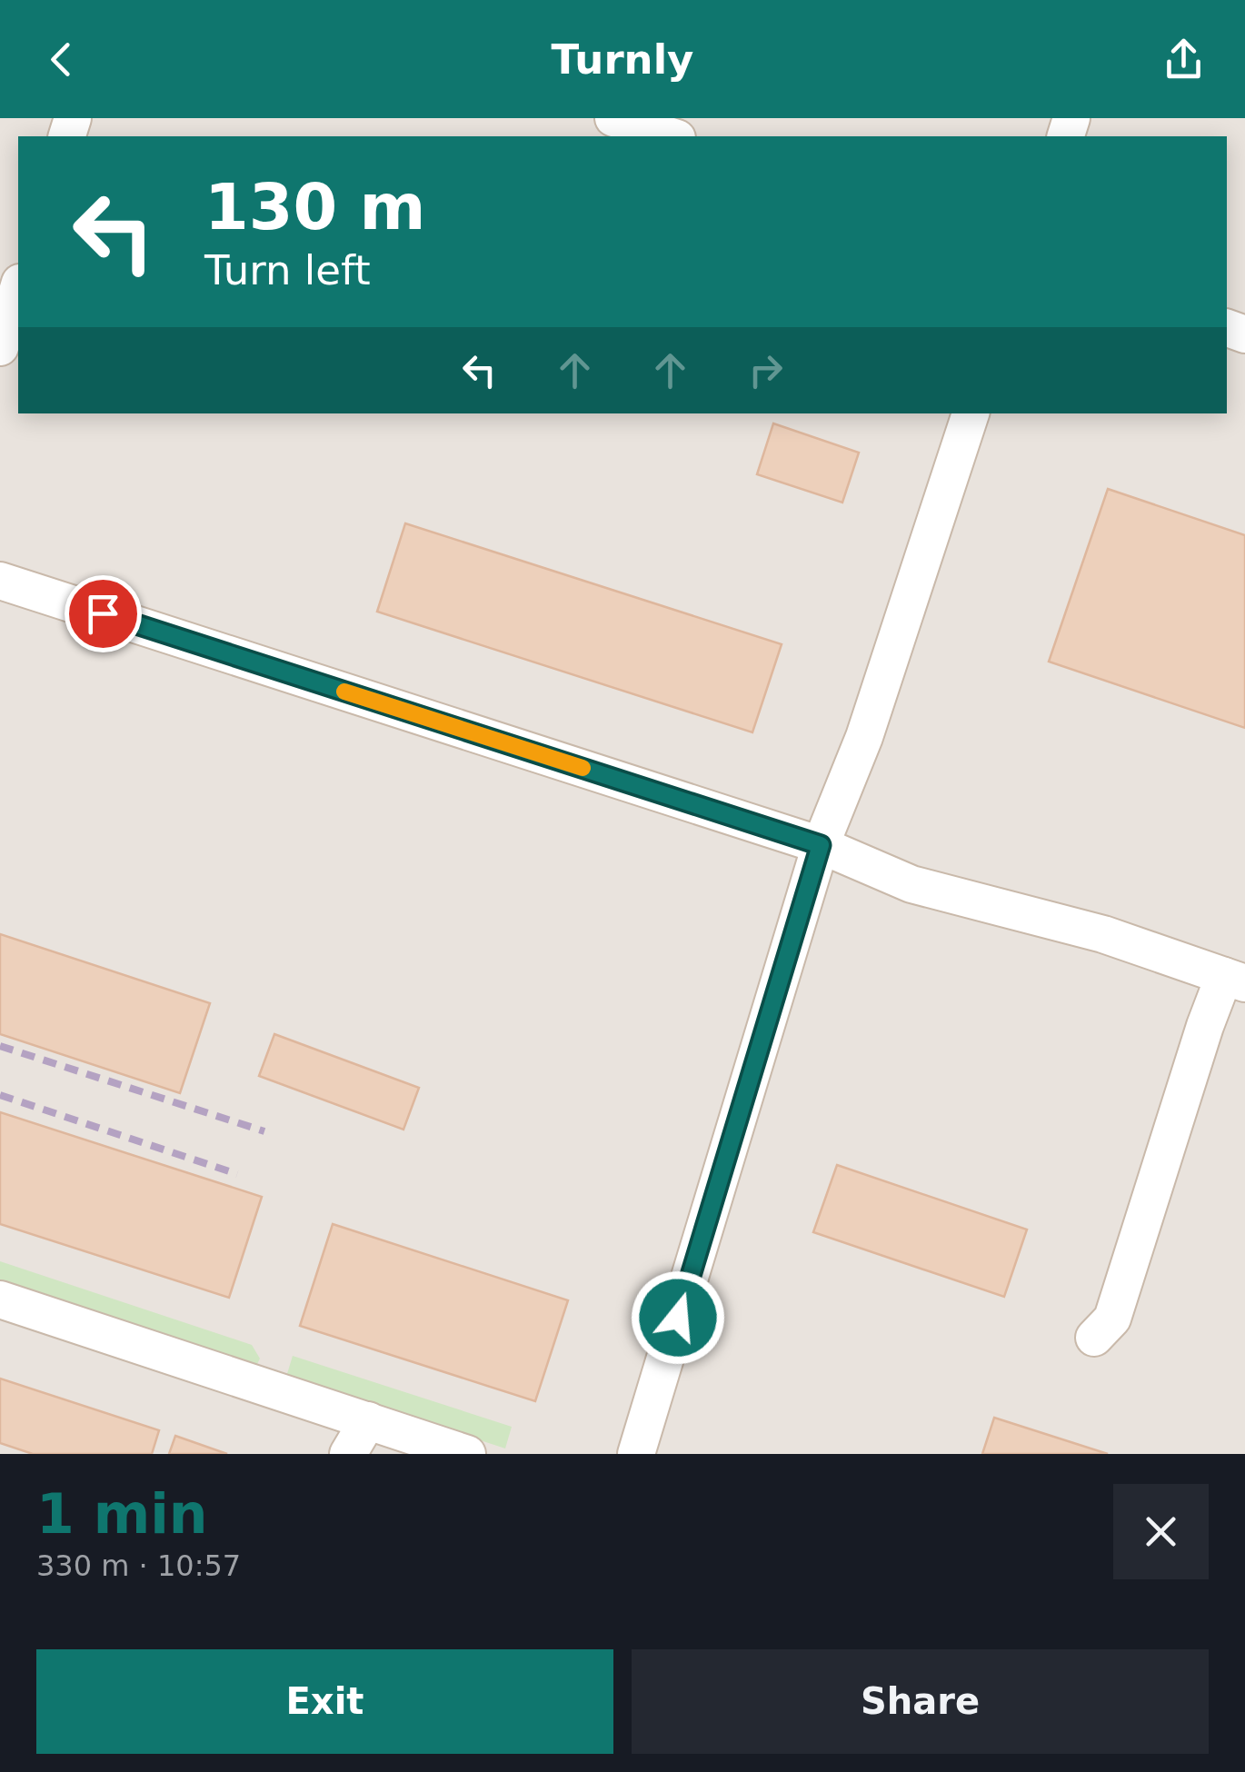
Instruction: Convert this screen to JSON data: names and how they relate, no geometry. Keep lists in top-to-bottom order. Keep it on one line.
{"page":{"header":"Turnly","turn":["130 m","Turn left"],"heading":["1 min","330 m · 10:57"],"buttons":["Exit","Share"]}}
